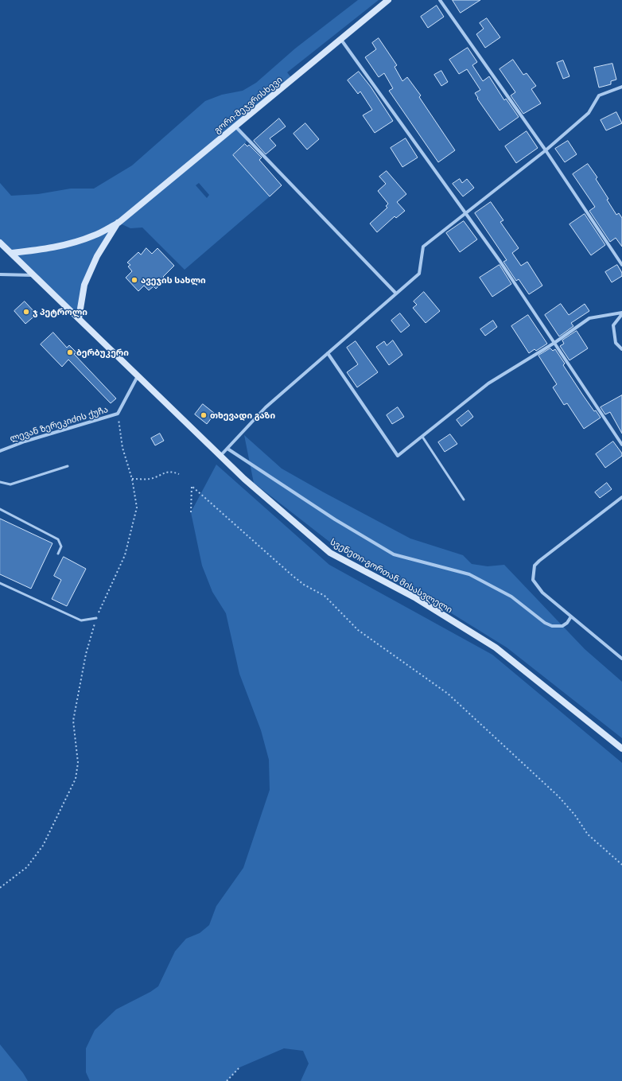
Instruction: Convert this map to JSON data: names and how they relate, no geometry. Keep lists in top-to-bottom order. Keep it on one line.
{"streets":{"main road":["გორი-მეჯვრისხევი","სვენეთი-გორთან მისასვლელი"],"street":["ლევან ზერეკიძის ქუჩა"]},"crossings":[["გორი-მეჯვრისხევი","სვენეთი-გორთან მისასვლელი"],["ლევან ზერეკიძის ქუჩა","სვენეთი-გორთან მისასვლელი"]],"places":["ავეჯის სახლი","ჯ პეტროლი","ბერბუკერი","თხევადი გაზი"]}
